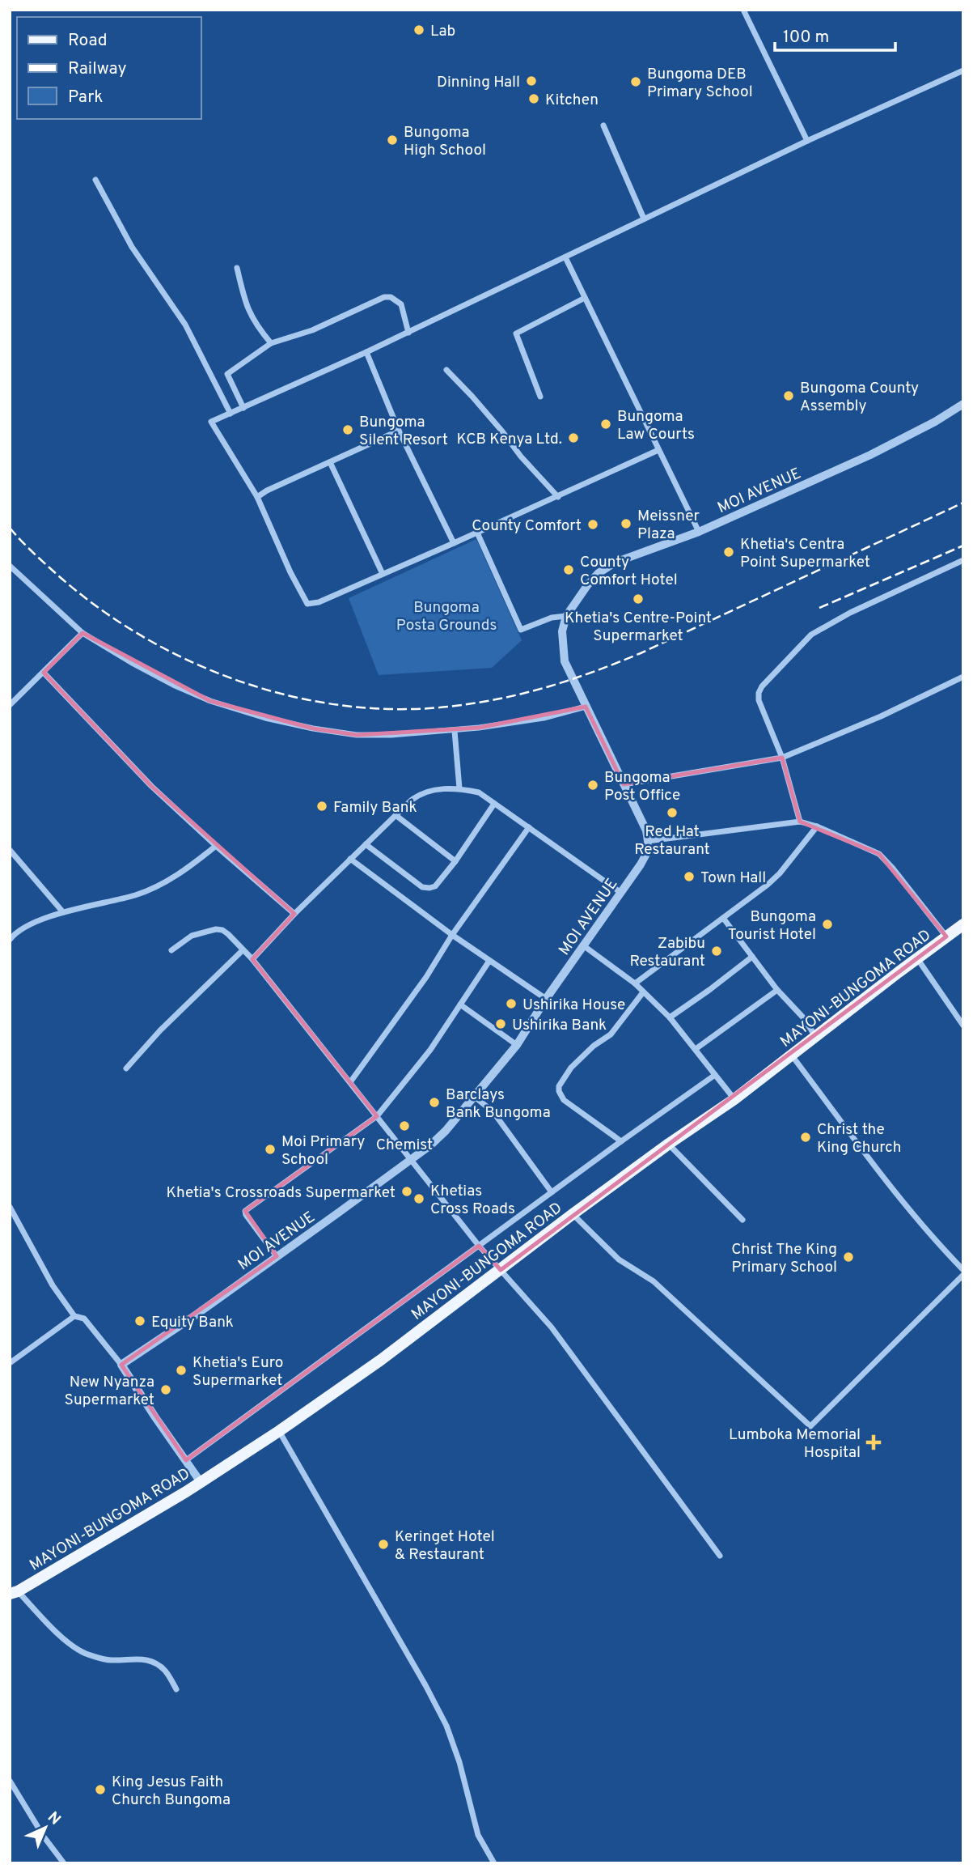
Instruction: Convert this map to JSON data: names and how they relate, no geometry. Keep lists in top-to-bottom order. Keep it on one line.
{"streets":{"main road":["MAYONI-BUNGOMA ROAD"],"street":["MOI AVENUE"]},"parks":["Bungoma Posta Grounds"],"places":{"other":["Lab","Dinning Hall","Bungoma DEB Primary School","Kitchen","Bungoma High School","Bungoma County Assembly","Bungoma Law Courts","Bungoma Silent Resort","KCB Kenya Ltd.","Meissner Plaza","County Comfort","Khetia's Centra Point Supermarket","County Comfort Hotel","Khetia's Centre-Point Supermarket","Bungoma Post Office","Family Bank","Red Hat Restaurant","Town Hall","Bungoma Tourist Hotel","Zabibu Restaurant","Ushirika House","Ushirika Bank","Barclays Bank Bungoma","Chemist","Christ the King Church","Moi Primary School","Khetia's Crossroads Supermarket","Khetias Cross Roads","Christ The King Primary School","Equity Bank","Khetia's Euro Supermarket","New Nyanza Supermarket","Keringet Hotel & Restaurant","King Jesus Faith Church Bungoma"],"health":["Lumboka Memorial Hospital"]},"legend":["Road","Railway","Park"],"scale_bar":"100 m","north":"top right"}
